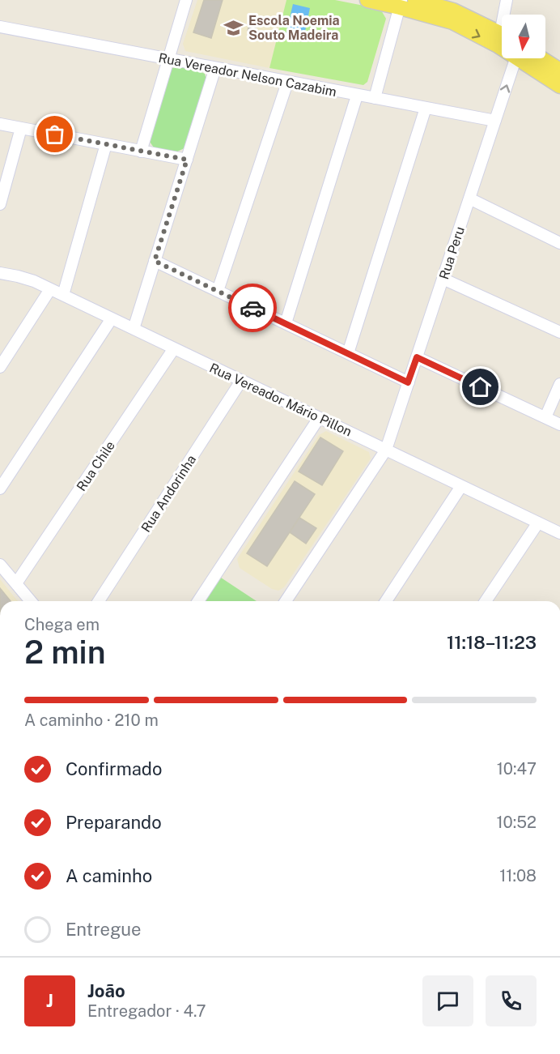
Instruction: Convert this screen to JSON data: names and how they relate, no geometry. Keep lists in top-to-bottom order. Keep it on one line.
{"streets":{"street":["Rua Vereador Nelson Cazabim","Rua Peru","Rua Vereador Mário Pillon","Rua Chile","Rua Andorinha"]},"crossings":[["Rua Vereador Nelson Cazabim","Rua Peru"],["Rua Peru","Rua Vereador Mário Pillon"],["Rua Vereador Mário Pillon","Rua Chile"],["Rua Vereador Mário Pillon","Rua Andorinha"]],"places":{"school or university":["Escola Noemia Souto Madeira"]},"north":"bottom","page":{"heading":["2 min","Chega em","11:18–11:23"],"panel":["João","Entregador · 4.7"],"bar":"A caminho · 210 m","list":[["Confirmado","10:47"],["Preparando","10:52"],["A caminho","11:08"],"Entregue"],"round":"J"}}
